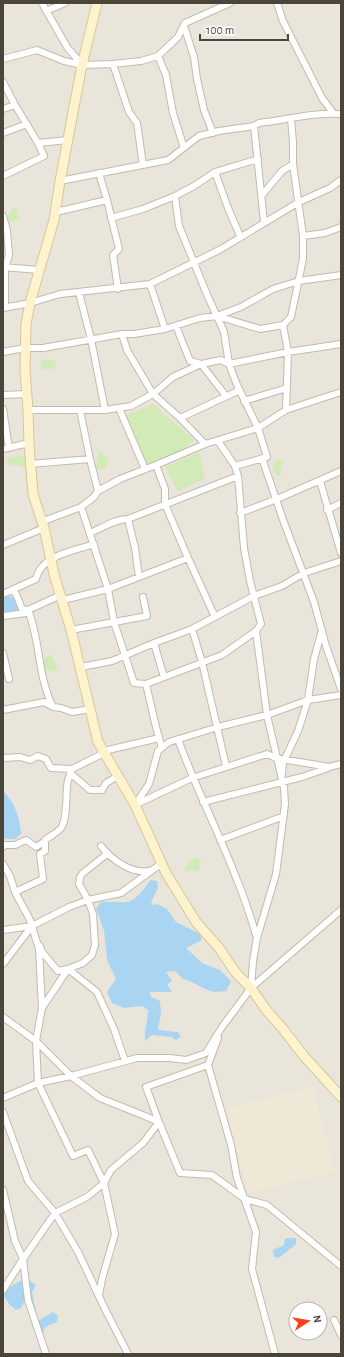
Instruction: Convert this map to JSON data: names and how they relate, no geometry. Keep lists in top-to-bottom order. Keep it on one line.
{"scale_bar":"100 m","north":"right"}
